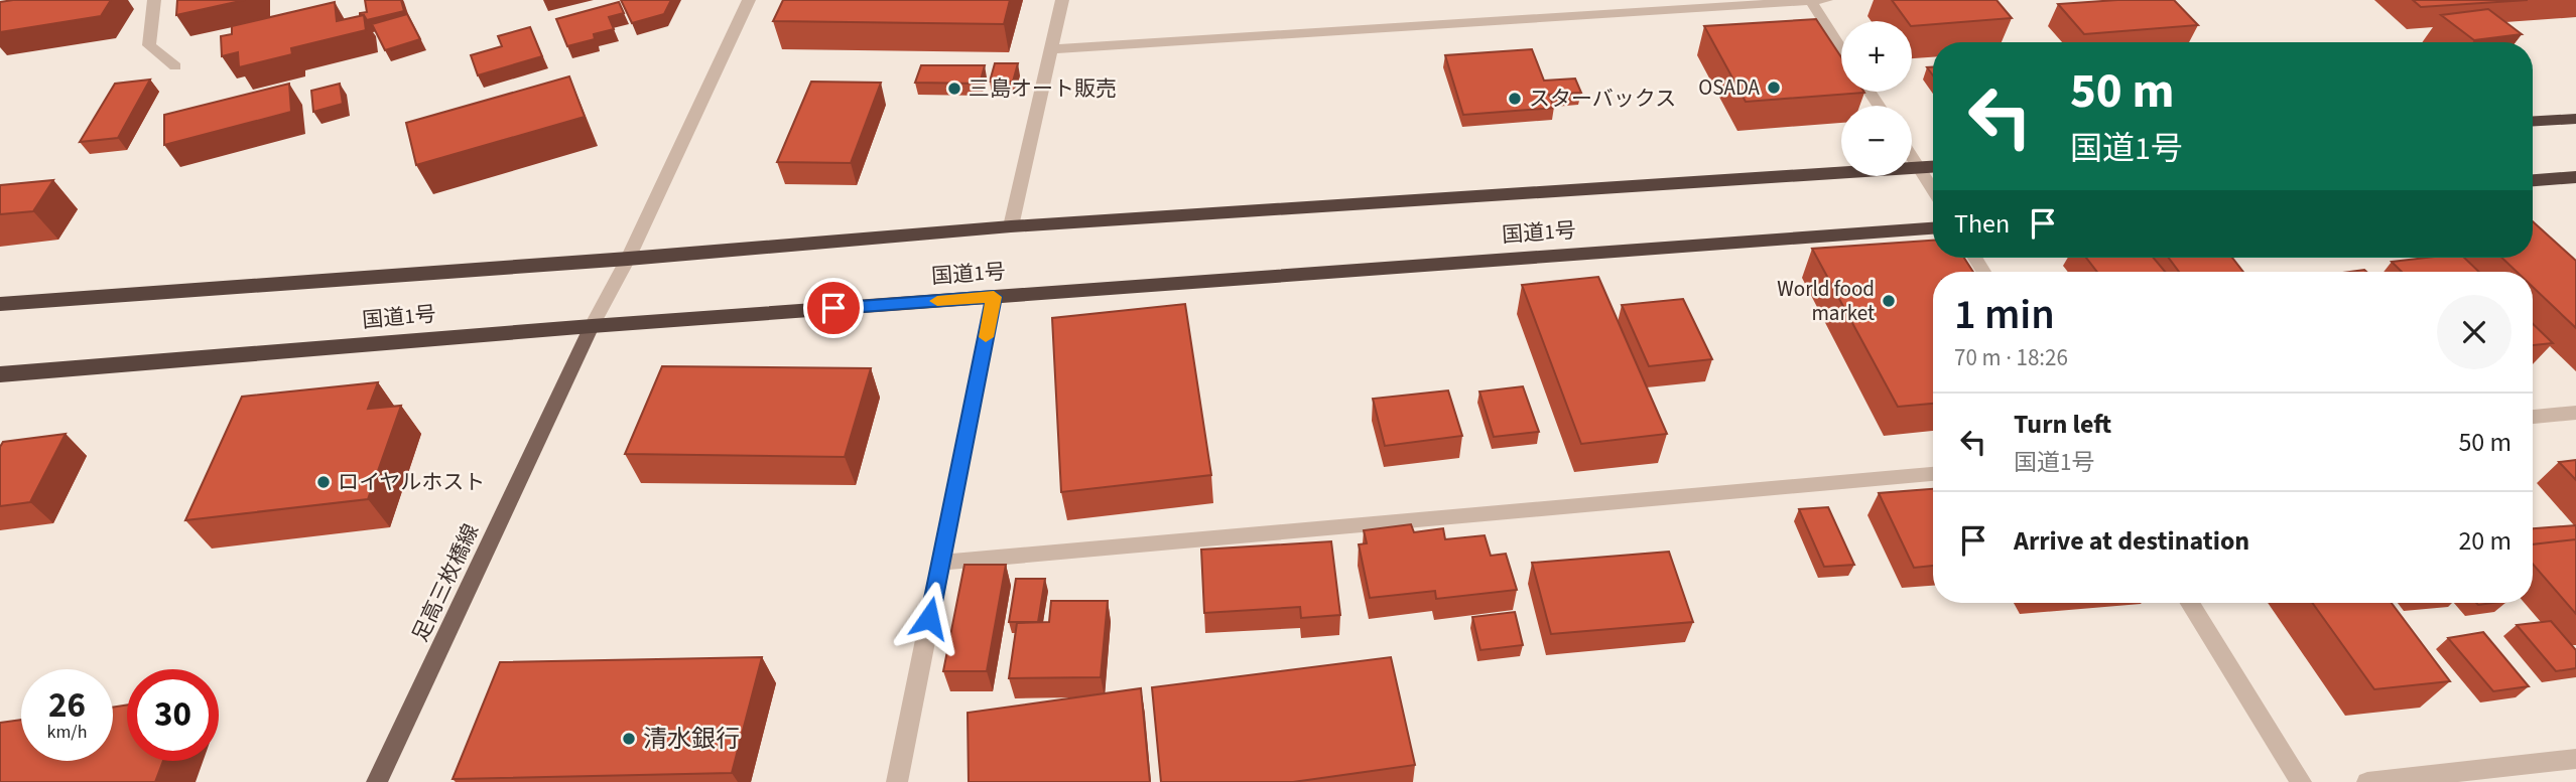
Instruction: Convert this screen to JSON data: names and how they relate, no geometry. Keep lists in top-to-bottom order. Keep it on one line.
{"streets":{"highway":["国道1号"],"main road":["足高三枚橋線"]},"crossings":[["国道1号","足高三枚橋線"]],"places":["OSADA","三島オート販売","スターバックス","World food market","ロイヤルホスト","清水銀行"],"page":{"map_buttons":["+","−"],"turn":["50 m","国道1号"],"then":"Then","heading":["1 min","70 m · 18:26"],"list":[{"name":"Turn left","note":"国道1号","value":"50 m"},{"name":"Arrive at destination","value":"20 m"}],"speed":"26 km/h","limit":"30"}}
